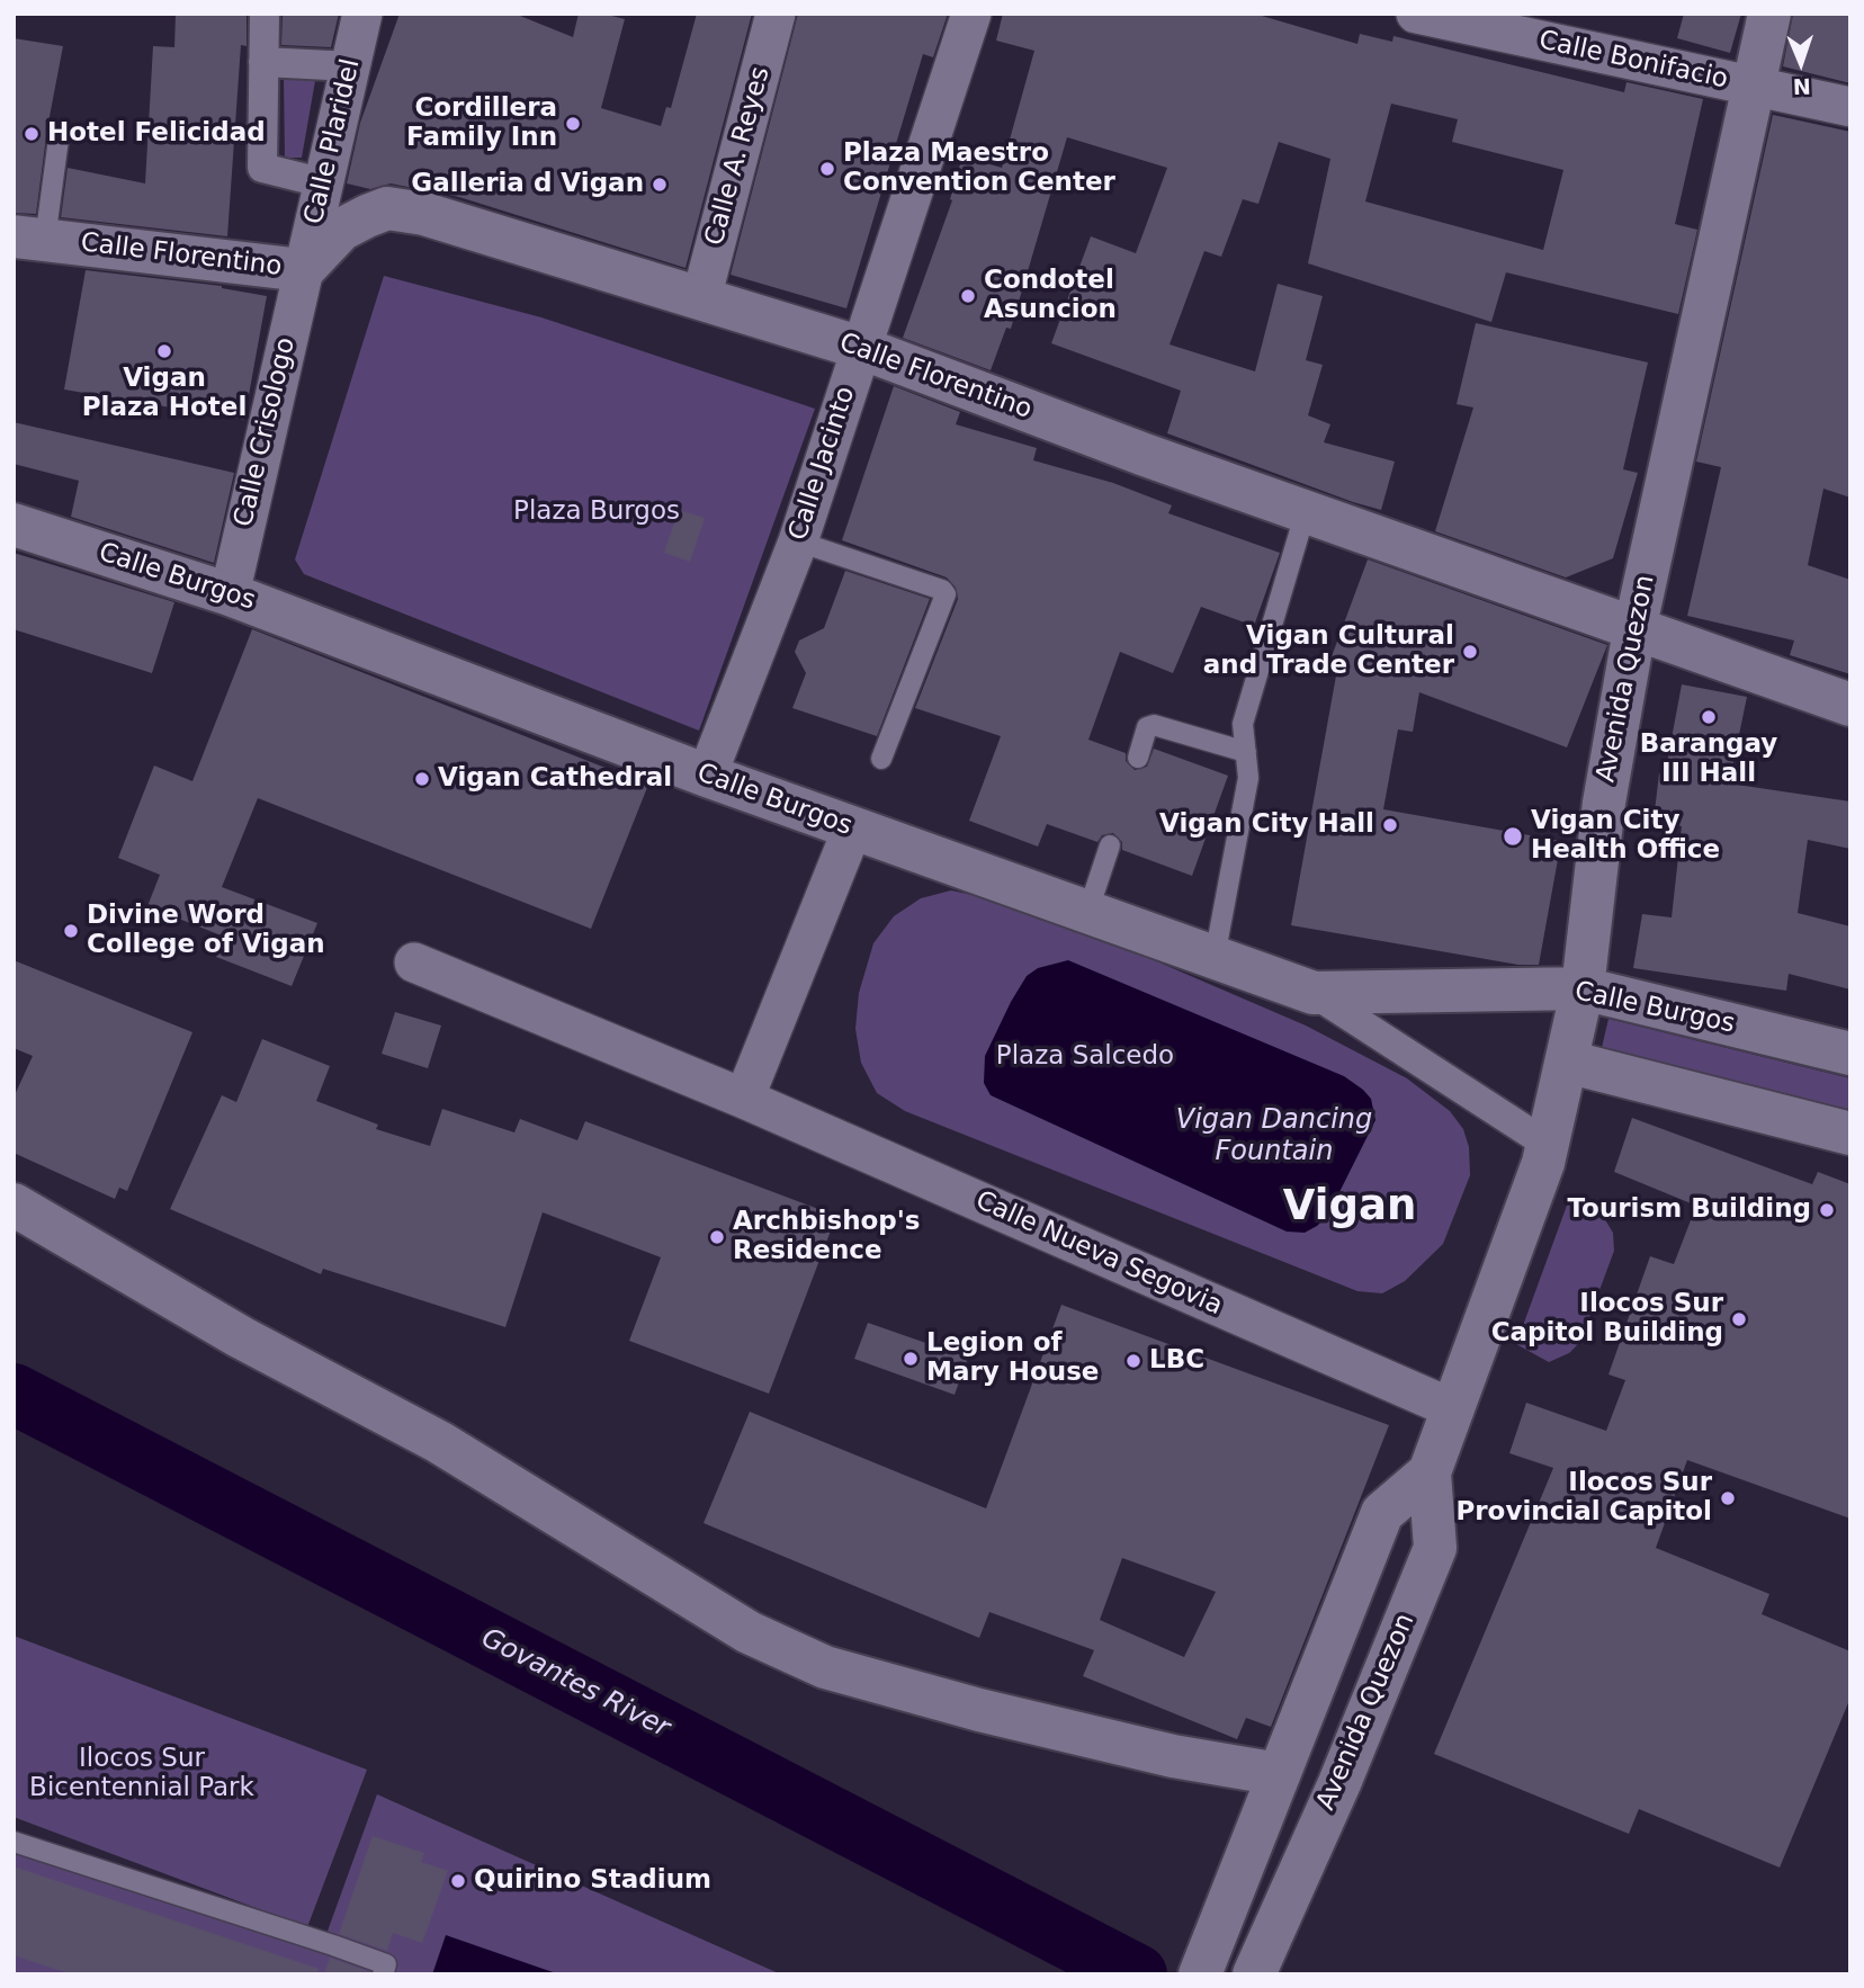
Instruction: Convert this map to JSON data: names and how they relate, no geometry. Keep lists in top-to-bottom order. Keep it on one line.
{"streets":{"street":["Calle Bonifacio","Calle Plaridel","Calle A. Reyes","Calle Florentino","Calle Crisologo","Calle Jacinto","Calle Burgos","Avenida Quezon","Calle Nueva Segovia"]},"crossings":[["Calle Bonifacio","Avenida Quezon"],["Calle Plaridel","Calle Florentino"],["Calle Plaridel","Calle Crisologo"],["Calle A. Reyes","Calle Florentino"],["Calle Florentino","Calle Crisologo"],["Calle Florentino","Calle Jacinto"],["Calle Florentino","Avenida Quezon"],["Calle Crisologo","Calle Burgos"],["Calle Jacinto","Calle Burgos"],["Calle Burgos","Avenida Quezon"],["Avenida Quezon","Calle Nueva Segovia"]],"districts":["Vigan"],"water":["Vigan Dancing Fountain","Govantes River"],"parks":["Plaza Burgos","Plaza Salcedo","Ilocos Sur Bicentennial Park"],"places":["Cordillera Family Inn","Hotel Felicidad","Plaza Maestro Convention Center","Galleria d Vigan","Condotel Asuncion","Vigan Plaza Hotel","Vigan Cultural and Trade Center","Barangay III Hall","Vigan Cathedral","Vigan City Hall","Vigan City Health Office","Divine Word College of Vigan","Tourism Building","Archbishop's Residence","Ilocos Sur Capitol Building","Legion of Mary House","LBC","Ilocos Sur Provincial Capitol","Quirino Stadium"],"north":"bottom"}
